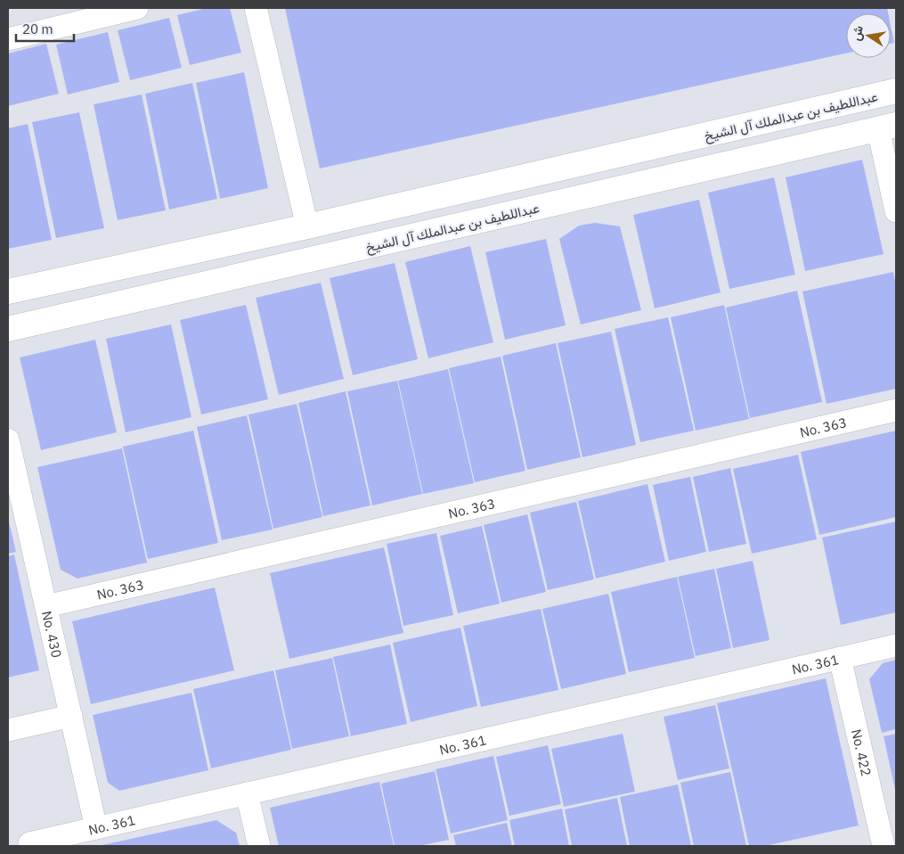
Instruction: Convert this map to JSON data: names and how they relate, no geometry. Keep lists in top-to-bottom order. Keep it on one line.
{"streets":{"street":["عبداللطيف بن عبدالملك آل الشيخ","No. 363","No. 430","No. 361","No. 422"]},"crossings":[["No. 363","No. 430"],["No. 430","No. 361"],["No. 361","No. 422"]],"scale_bar":"20 m","north":"left"}
